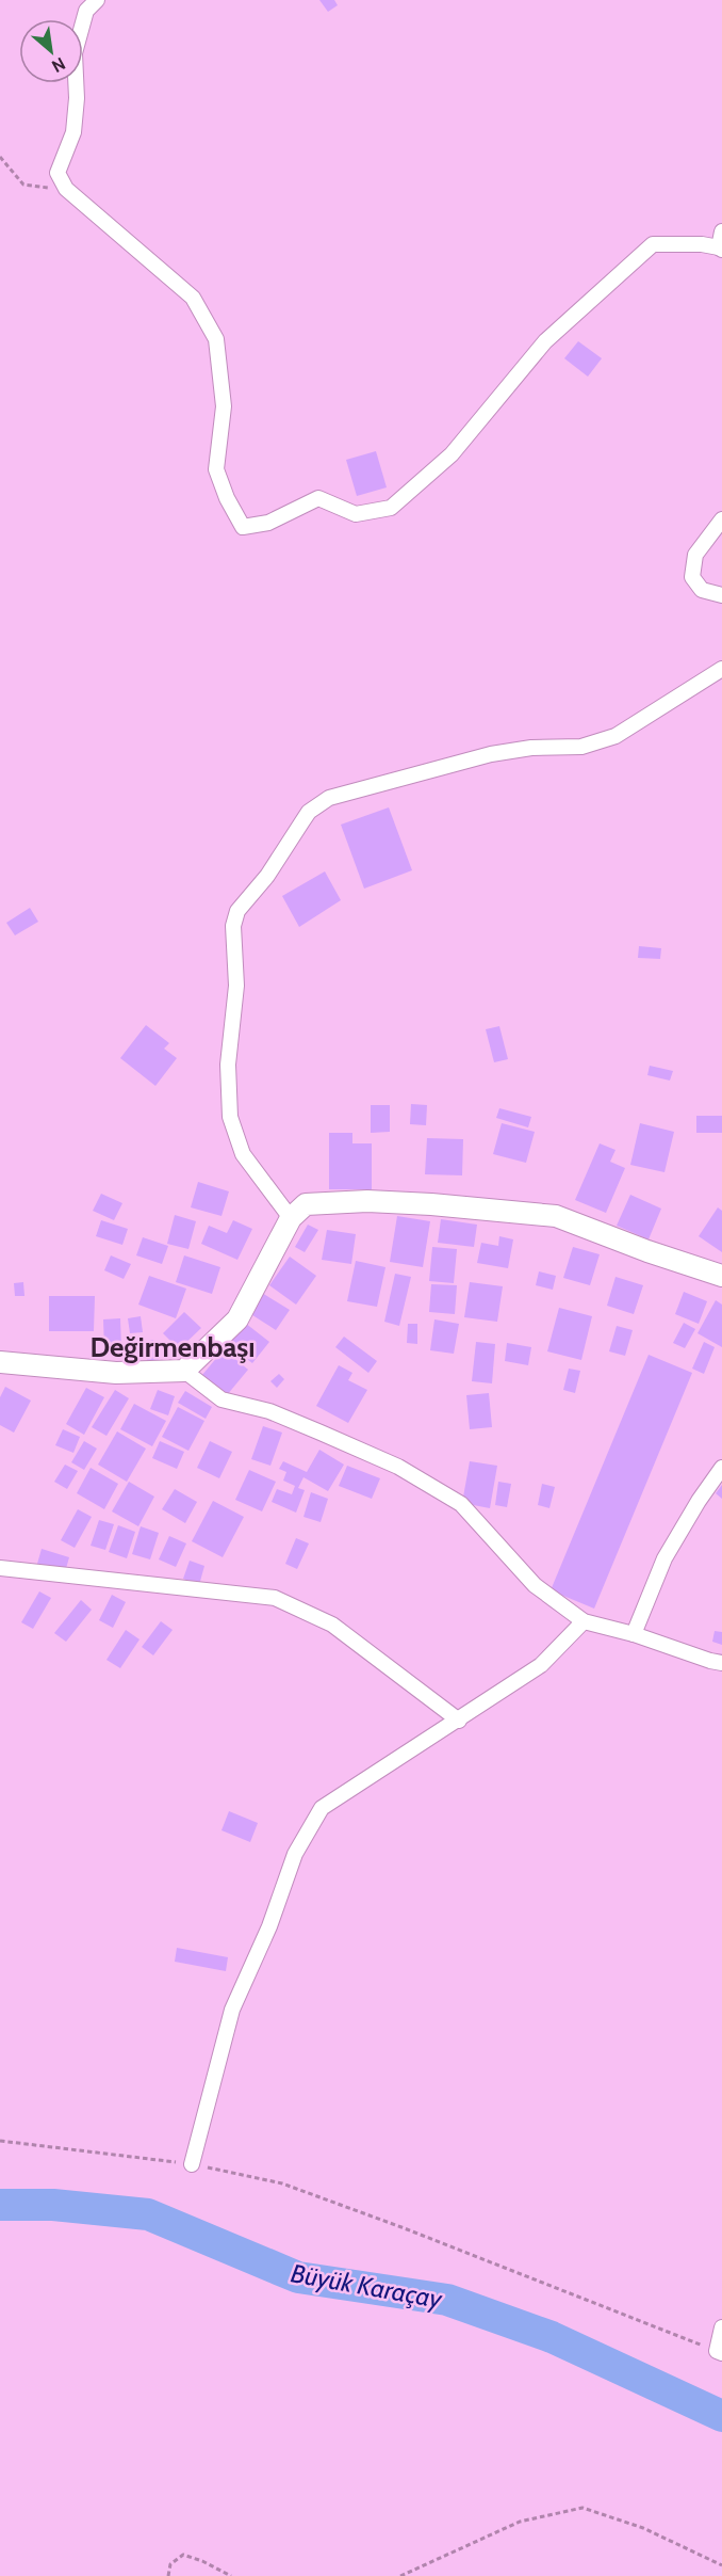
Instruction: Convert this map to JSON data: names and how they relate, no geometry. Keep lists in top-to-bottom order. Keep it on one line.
{"districts":["Değirmenbaşı"],"water":["Büyük Karaçay"],"north":"bottom right"}
